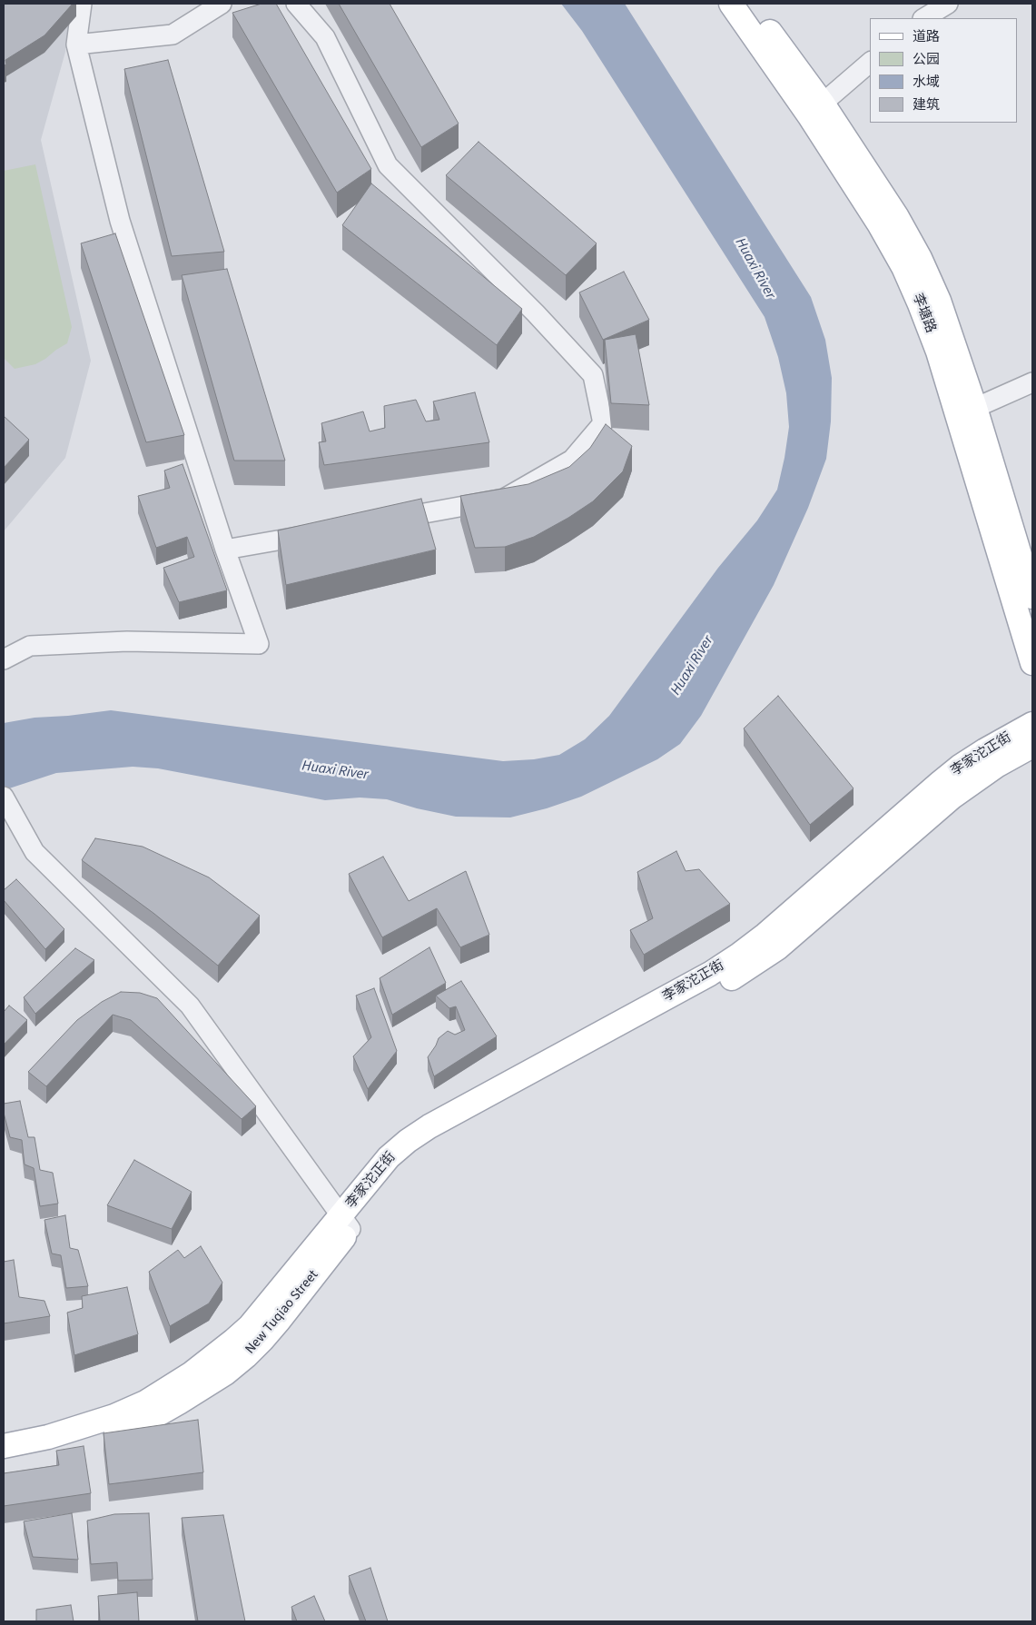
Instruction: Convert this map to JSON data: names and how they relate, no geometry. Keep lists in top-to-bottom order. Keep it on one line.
{"streets":{"main road":["李塘路","李家沱正街","New Tuqiao Street"]},"crossings":[["李家沱正街","New Tuqiao Street"]],"water":["Huaxi River"],"legend":["道路","公园","水域","建筑"]}
